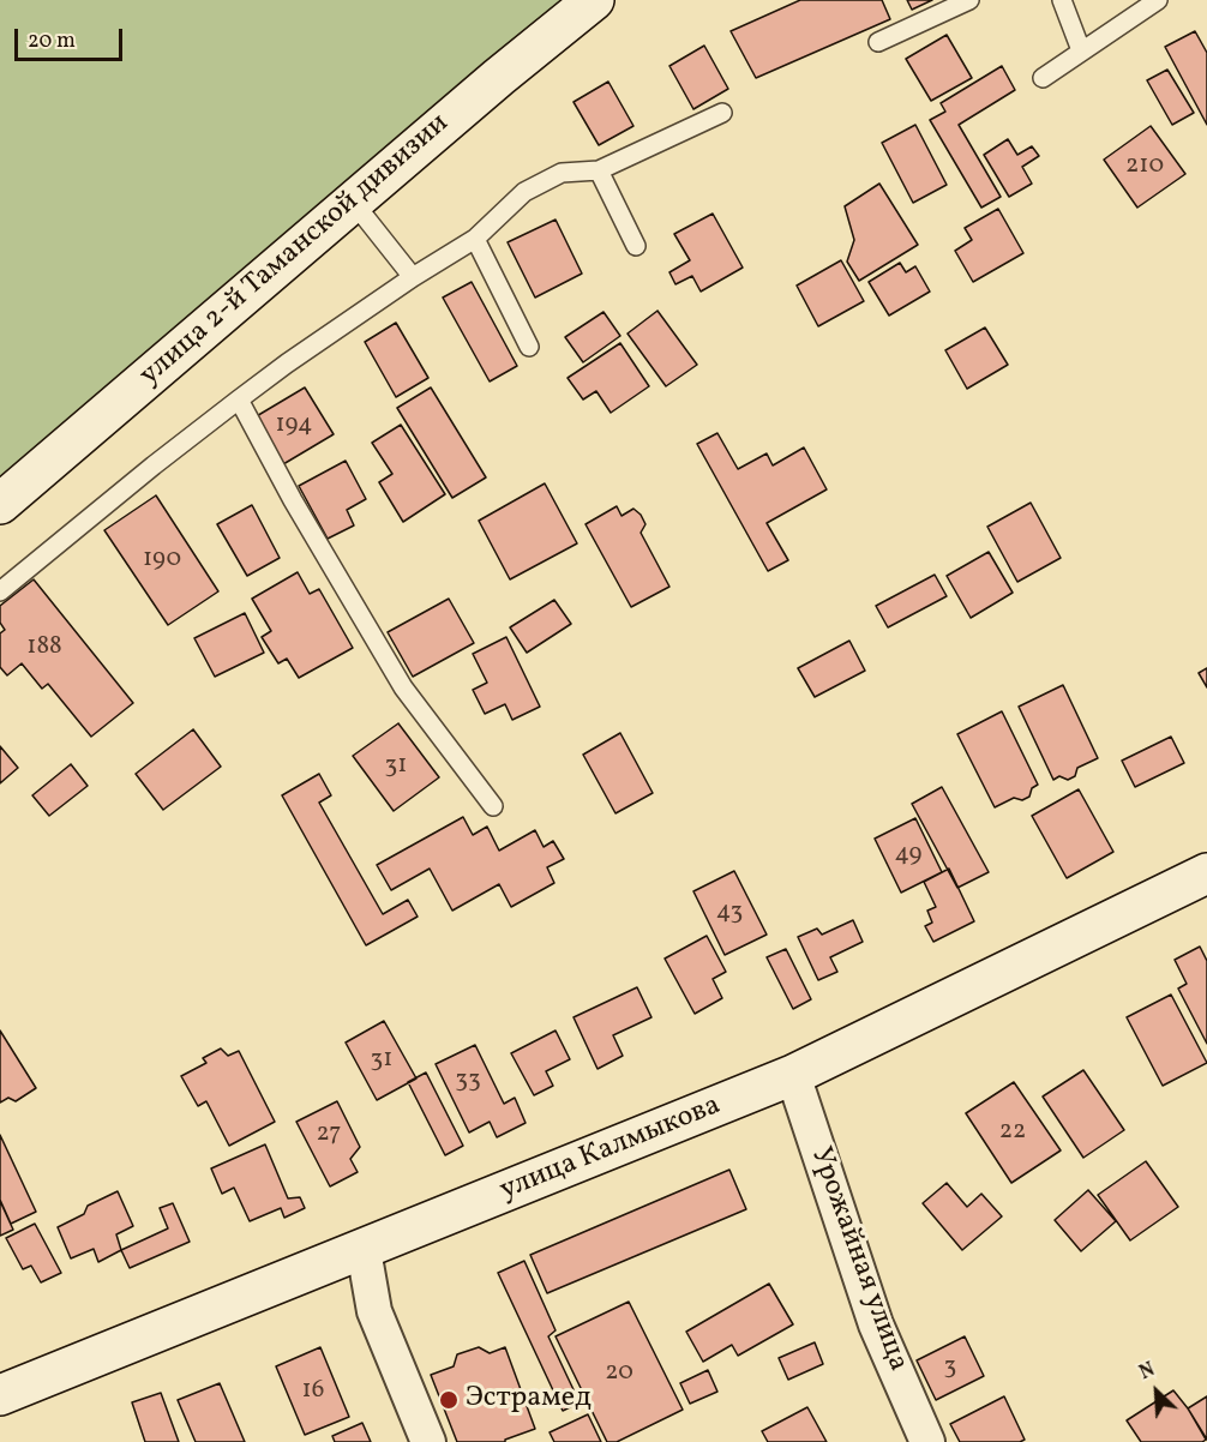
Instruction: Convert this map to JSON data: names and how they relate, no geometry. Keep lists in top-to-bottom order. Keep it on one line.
{"streets":{"street":["улица 2-й Таманской дивизии","улица Калмыкова","Урожайная улица"]},"crossings":[["улица Калмыкова","Урожайная улица"]],"places":["Эстрамед"],"house_numbers":["210","194","190","188","31","49","43","31","33","22","27","3","20","16"],"scale_bar":"20 m","north":"top left"}
